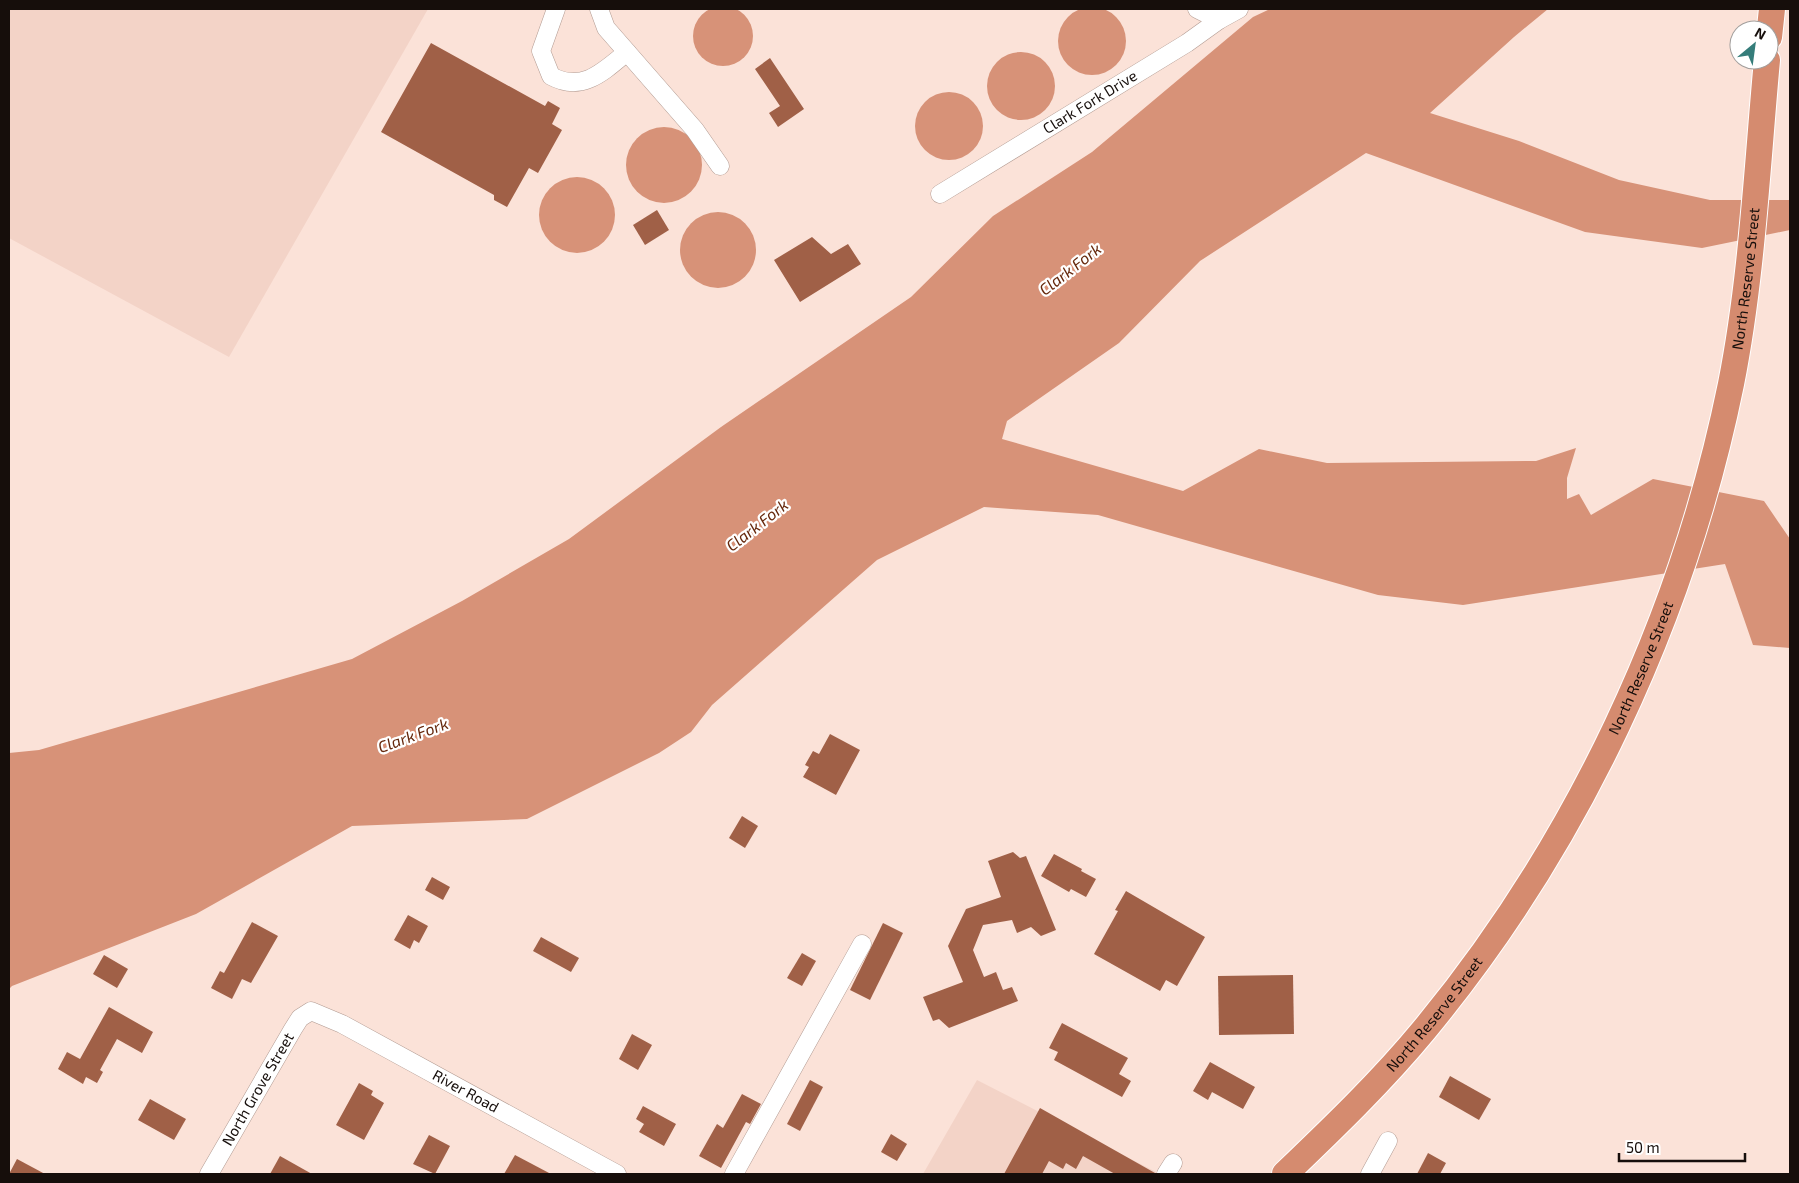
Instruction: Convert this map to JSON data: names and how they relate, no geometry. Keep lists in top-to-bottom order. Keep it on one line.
{"streets":{"highway":["North Reserve Street"],"street":["Clark Fork Drive","North Grove Street","River Road"]},"crossings":[["North Grove Street","River Road"]],"water":["Clark Fork"],"scale_bar":"50 m","north":"top right"}
